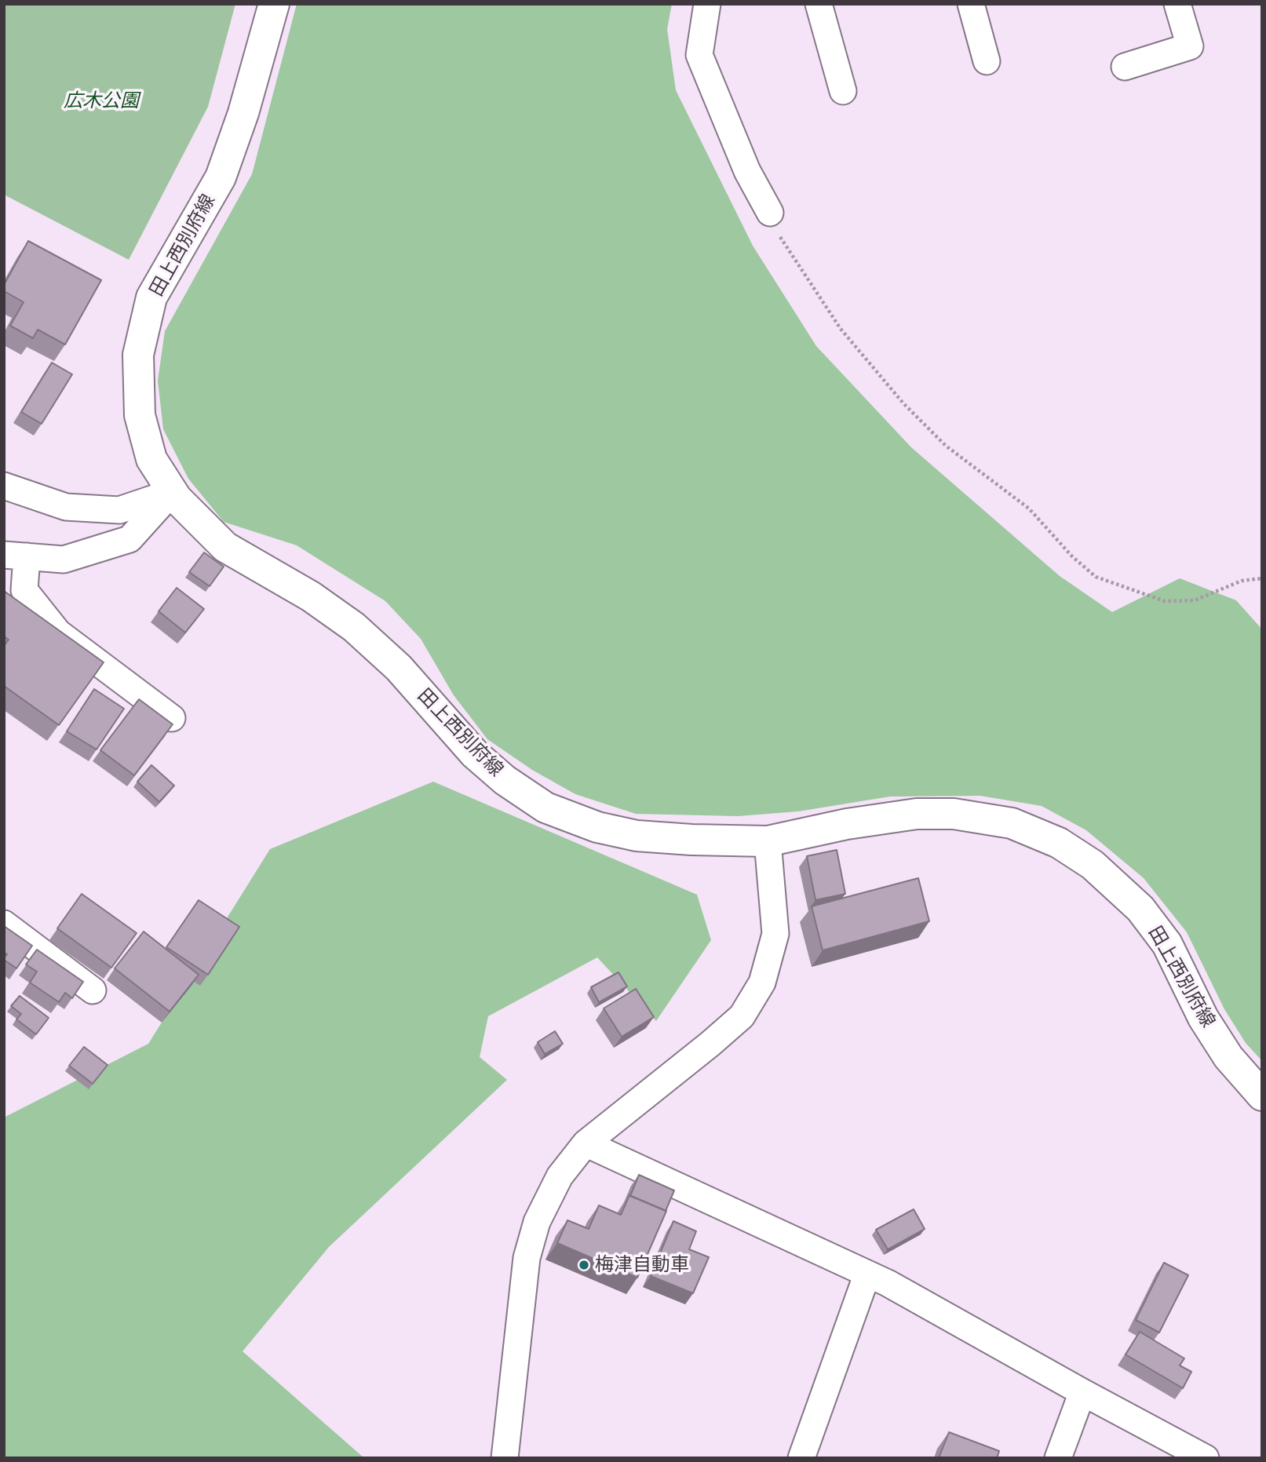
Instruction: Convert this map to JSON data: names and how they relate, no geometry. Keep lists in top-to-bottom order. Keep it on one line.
{"streets":{"street":["田上西別府線"]},"parks":["広木公園"],"places":["梅津自動車"]}
